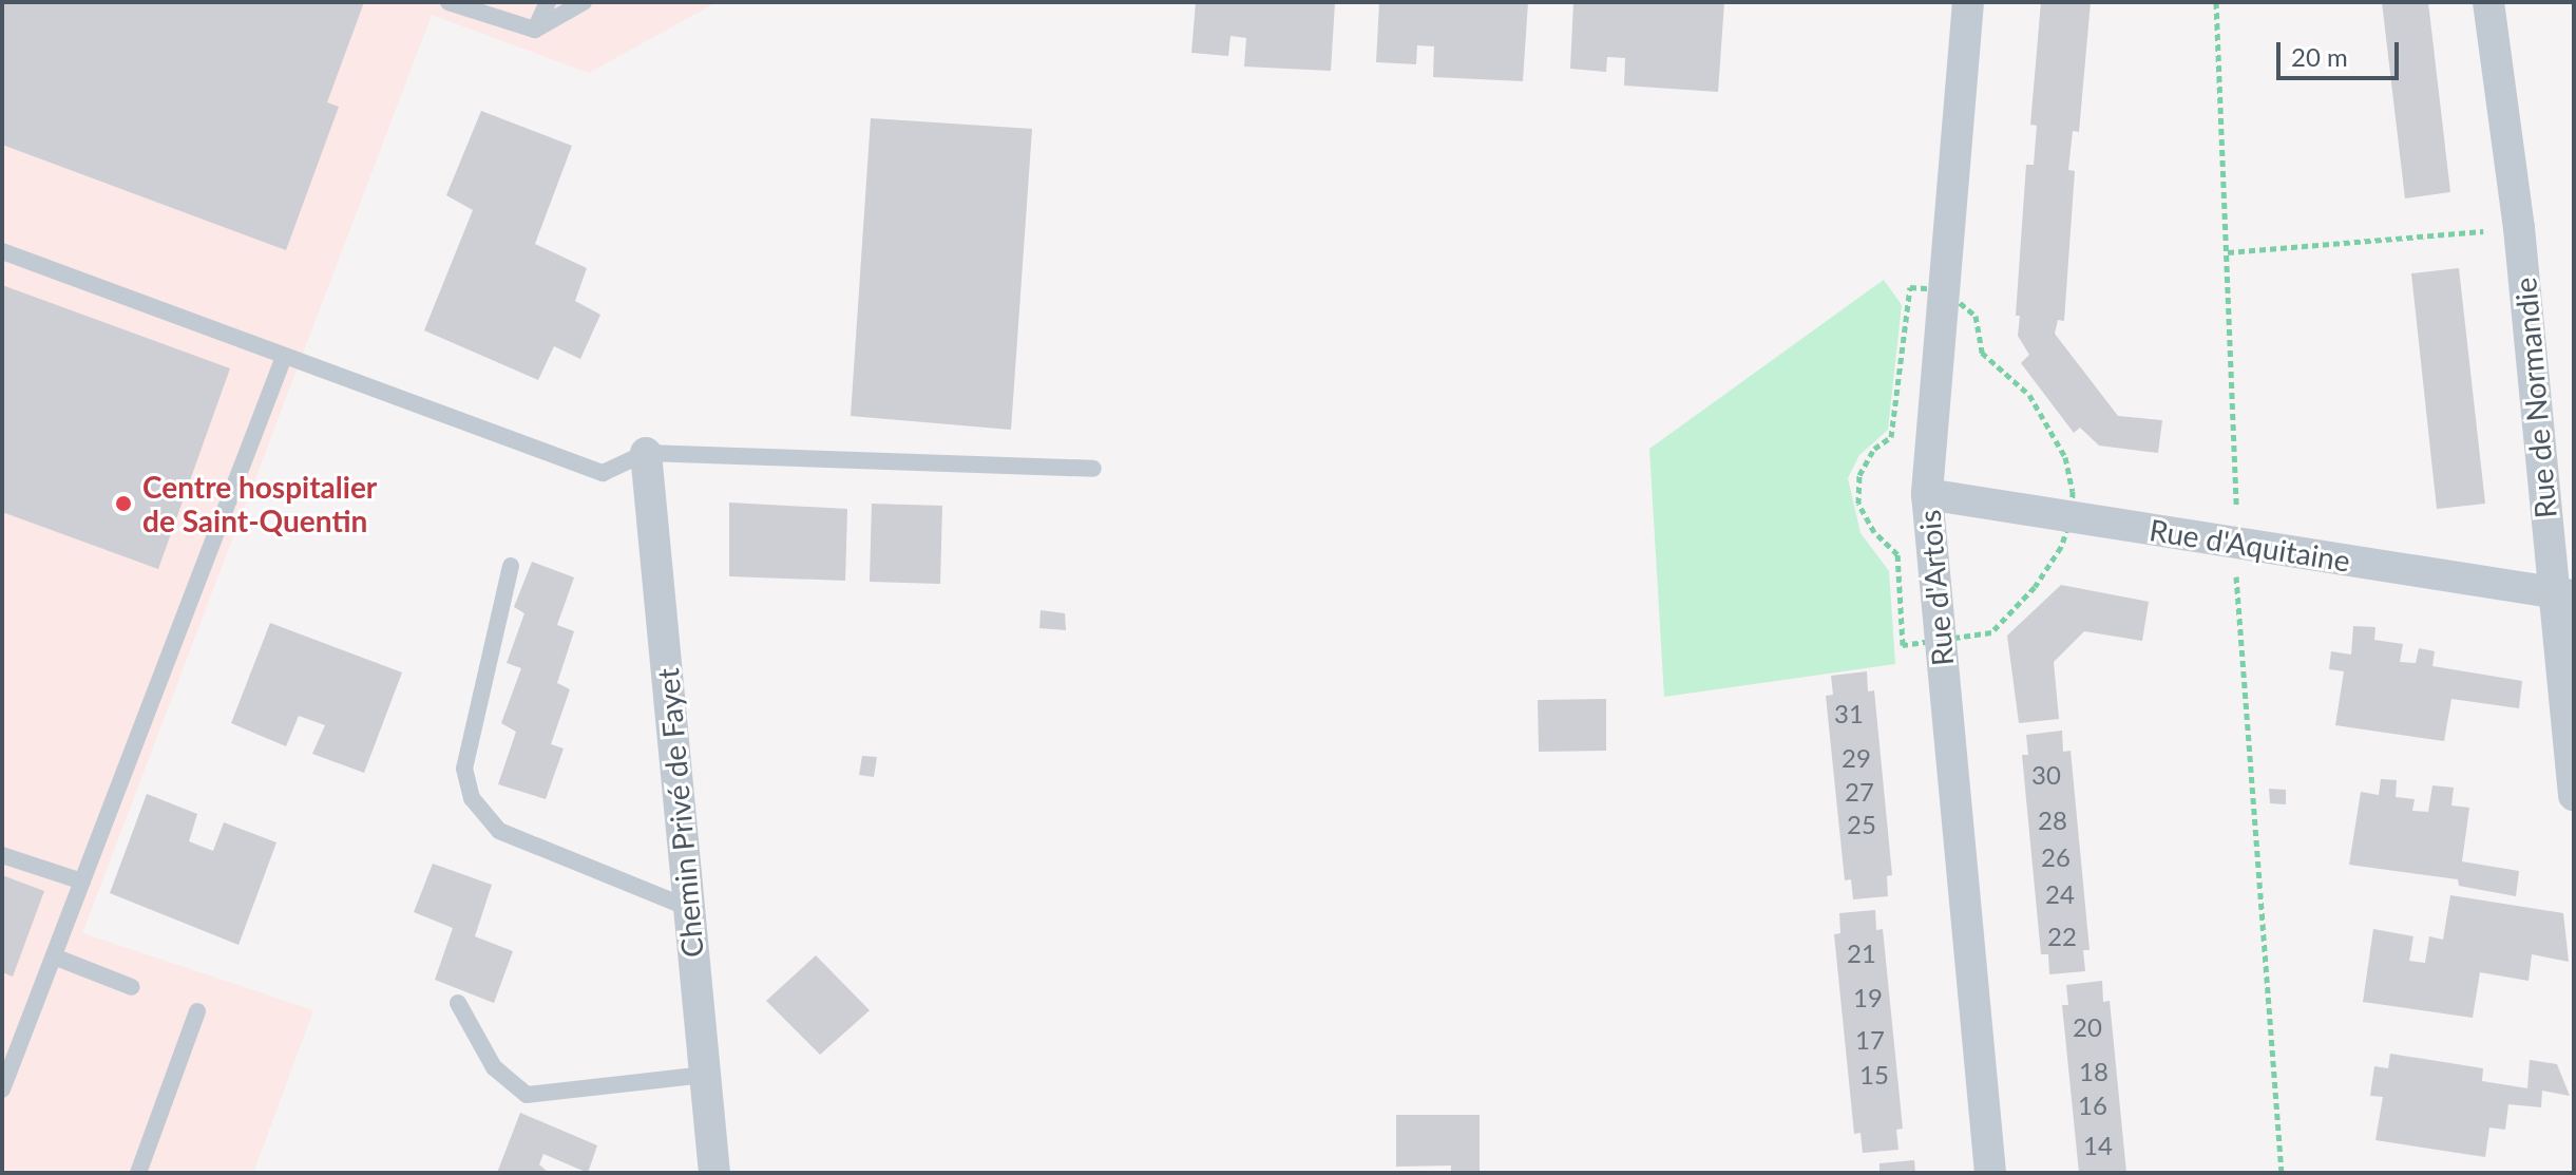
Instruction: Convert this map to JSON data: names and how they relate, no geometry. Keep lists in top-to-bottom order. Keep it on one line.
{"streets":{"street":["Rue de Normandie","Rue d'Aquitaine","Rue d'Artois","Chemin Privé de Fayet"]},"crossings":[["Rue de Normandie","Rue d'Aquitaine"],["Rue d'Aquitaine","Rue d'Artois"]],"places":["Centre hospitalier de Saint-Quentin"],"house_numbers":["31","29","30","27","28","25","26","24","22","21","19","20","17","18","15","16","14"],"scale_bar":"20 m"}
